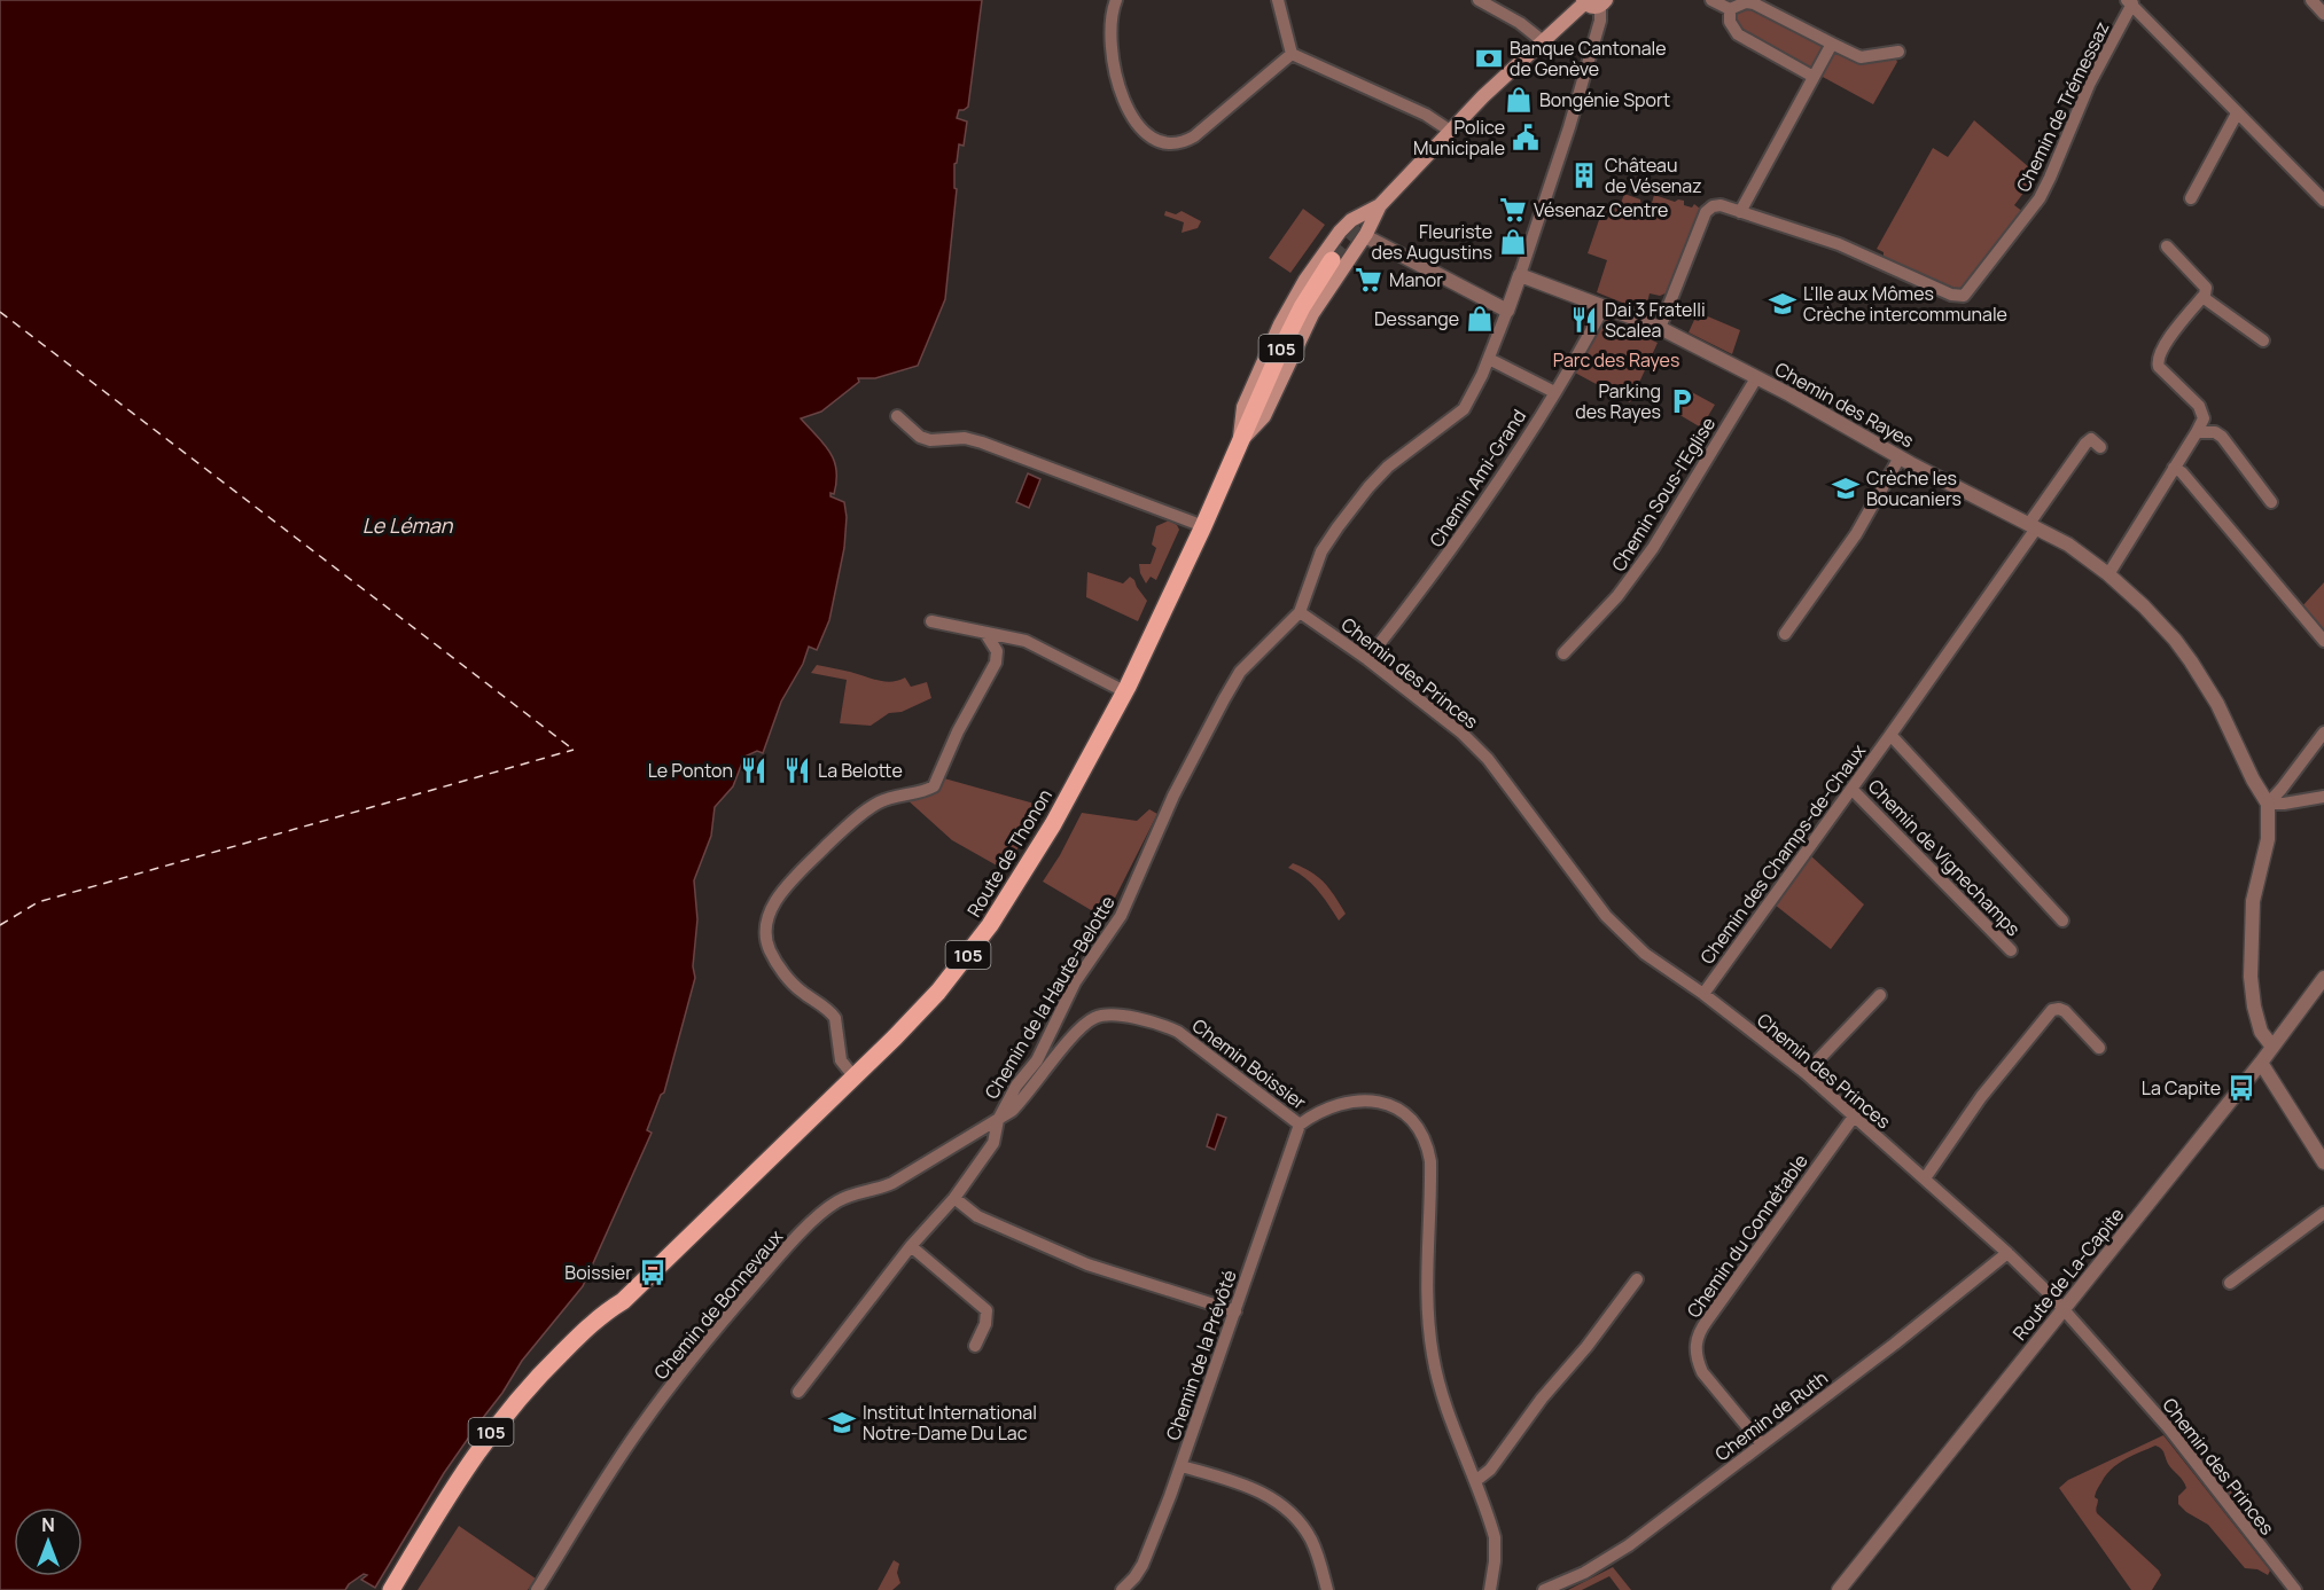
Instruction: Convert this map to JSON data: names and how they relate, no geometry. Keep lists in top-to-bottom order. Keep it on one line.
{"streets":{"main road":["105","Route de Thonon"],"street":["Chemin de Trémessaz","Chemin des Rayes","Chemin Ami-Grand","Chemin Sous-l'Eglise","Chemin des Princes","Chemin des Champs-de-Chaux","Chemin de Vignechamps","Chemin de la Haute-Belotte","Chemin Boissier","Chemin du Connétable","Route de La-Capite","Chemin de Bonnevaux","Chemin de la Prévôté","Chemin de Ruth"]},"crossings":[["Chemin de Trémessaz","Chemin des Rayes"],["105","Route de Thonon"],["Chemin des Rayes","Chemin Ami-Grand"],["Chemin des Rayes","Chemin Sous-l'Eglise"],["Chemin des Rayes","Chemin des Champs-de-Chaux"],["Chemin Ami-Grand","Chemin des Princes"],["Chemin des Princes","Chemin des Champs-de-Chaux"],["Chemin des Princes","Chemin de la Haute-Belotte"],["Chemin des Princes","Chemin du Connétable"],["Chemin des Princes","Route de La-Capite"],["Chemin des Princes","Chemin de Ruth"],["Chemin des Champs-de-Chaux","Chemin de Vignechamps"],["Chemin de la Haute-Belotte","Chemin Boissier"],["Chemin de la Haute-Belotte","Chemin de Bonnevaux"],["Chemin Boissier","Chemin de Bonnevaux"],["Chemin Boissier","Chemin de la Prévôté"],["Chemin du Connétable","Chemin de Ruth"]],"water":["Le Léman"],"parks":["Parc des Rayes"],"places":{"bank":["Banque Cantonale de Genève"],"shop":["Bongénie Sport","Fleuriste des Augustins","Dessange"],"public building":["Police Municipale"],"building":["Château de Vésenaz"],"supermarket":["Vésenaz Centre","Manor"],"school or university":["L'Ile aux Mômes Crèche intercommunale","Crèche les Boucaniers","Institut International Notre-Dame Du Lac"],"restaurant":["Dai 3 Fratelli Scalea","Le Ponton","La Belotte"],"parking":["Parking des Rayes"],"bus stop":["La Capite","Boissier"]},"north":"top"}
